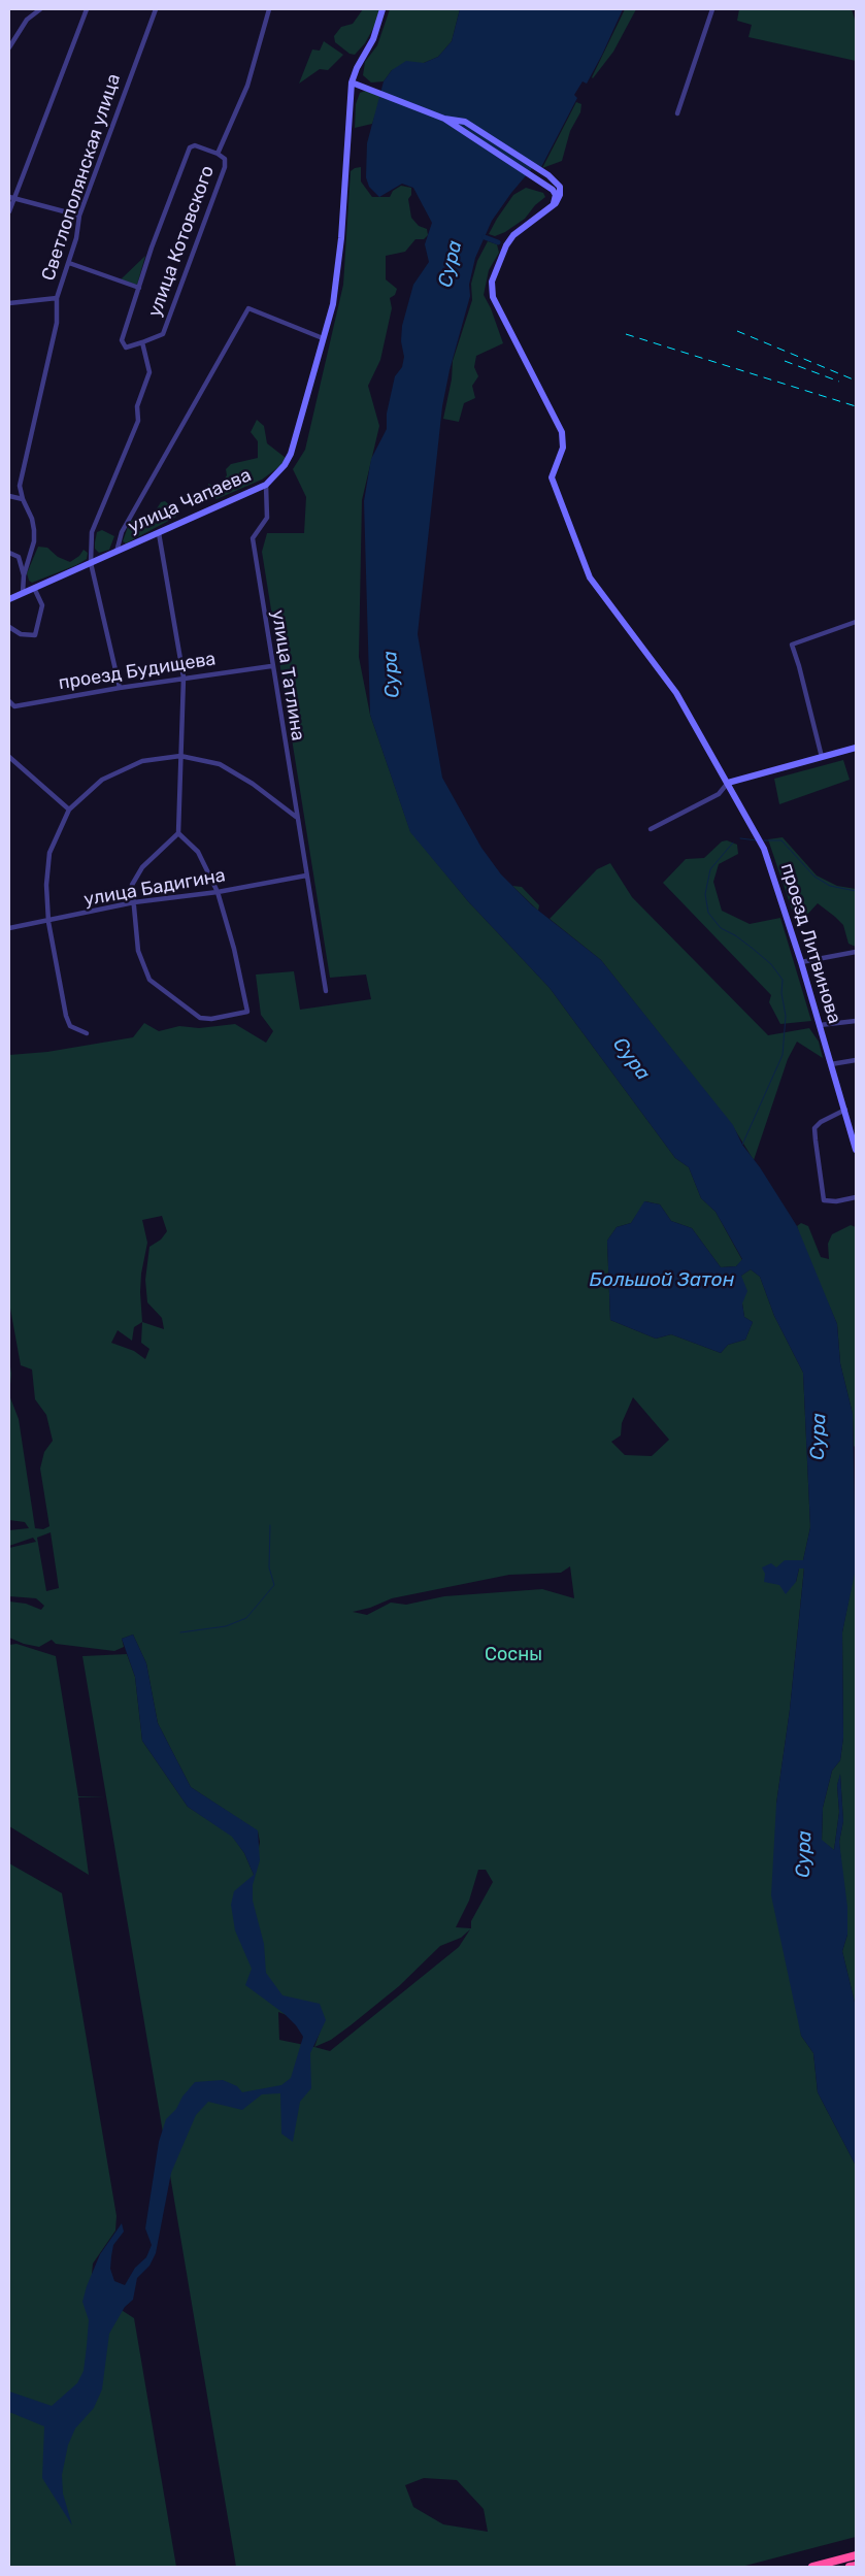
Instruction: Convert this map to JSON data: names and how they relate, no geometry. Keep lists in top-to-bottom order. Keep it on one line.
{"streets":{"main road":["улица Чапаева","проезд Литвинова"],"street":["Светлополянская улица","улица Котовского","проезд Будищева","улица Татлина","улица Бадигина"]},"crossings":[["Светлополянская улица","улица Чапаева"],["улица Чапаева","улица Татлина"],["проезд Будищева","улица Татлина"],["улица Татлина","улица Бадигина"]],"water":["Сура","Большой Затон"],"parks":["Сосны"]}
